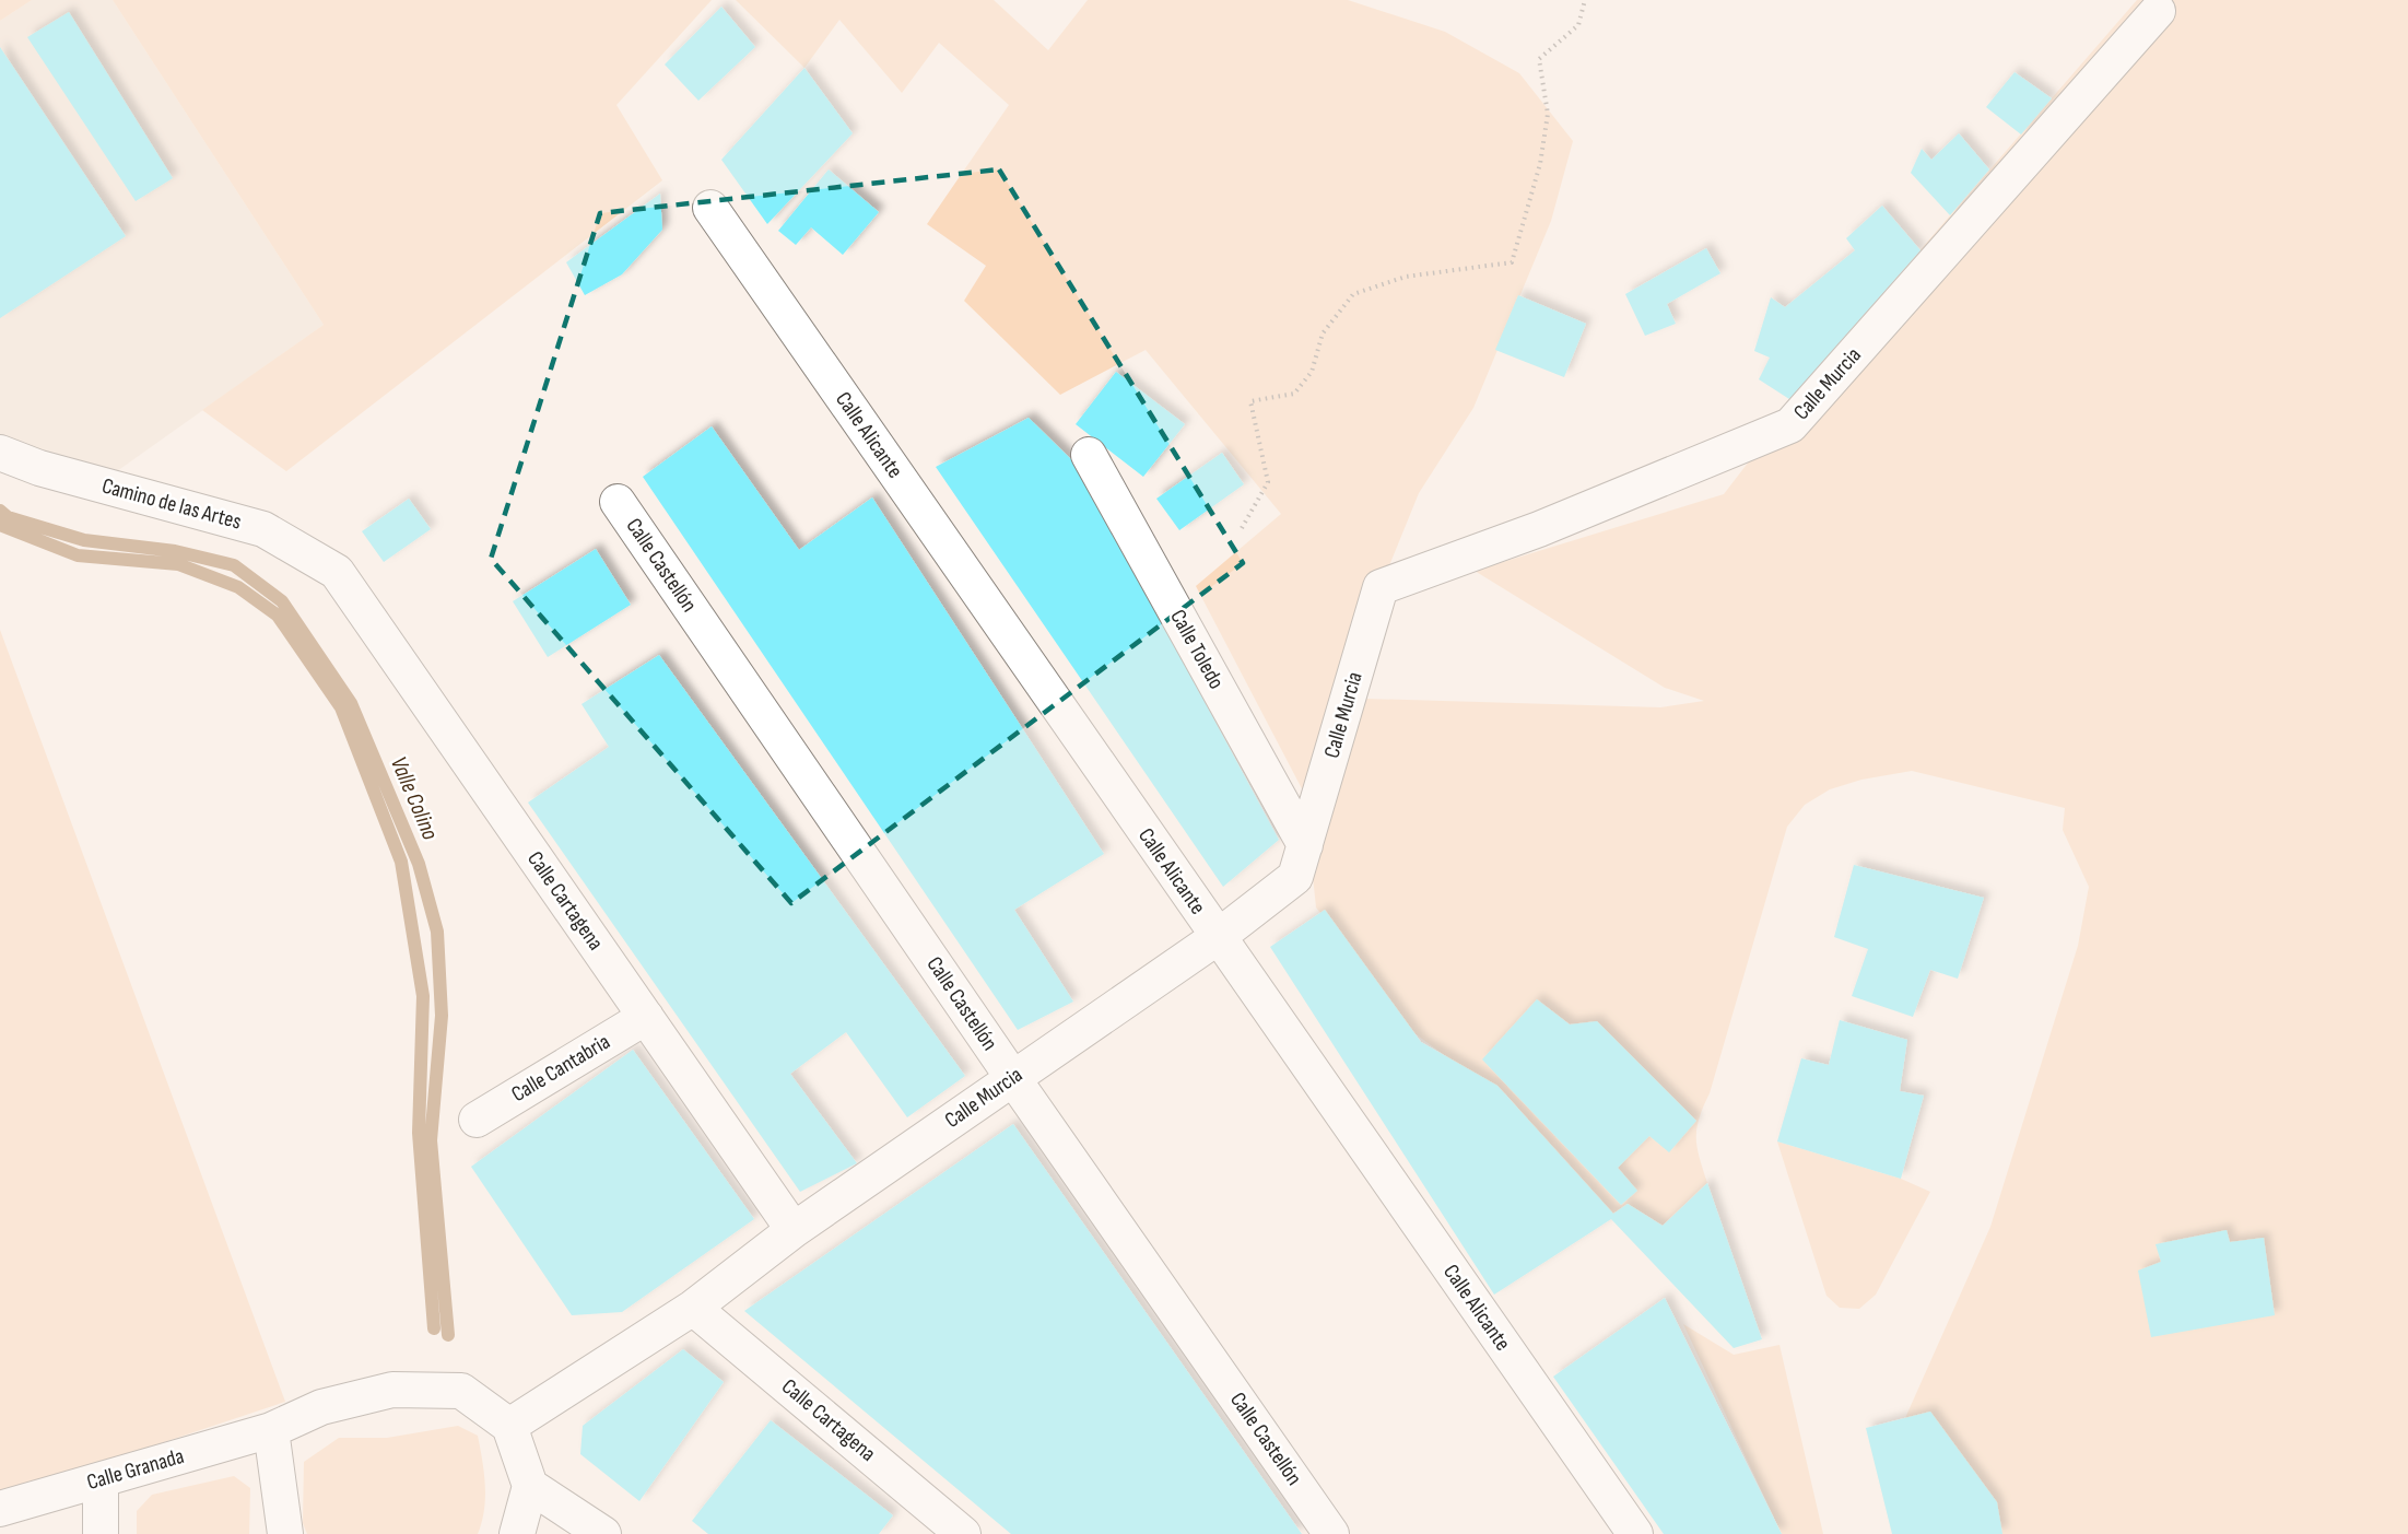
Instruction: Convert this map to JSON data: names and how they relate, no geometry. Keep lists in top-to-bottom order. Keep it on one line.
{"streets":{"street":["Calle Murcia","Calle Alicante","Camino de las Artes","Calle Castellón","Calle Toledo","Calle Cartagena","Calle Cantabria","Calle Granada"]},"crossings":[["Calle Murcia","Calle Alicante"],["Calle Murcia","Calle Castellón"],["Calle Murcia","Calle Toledo"],["Calle Murcia","Calle Cartagena"],["Calle Murcia","Calle Granada"],["Camino de las Artes","Calle Cartagena"],["Calle Cartagena","Calle Cantabria"]],"water":["Valle Colino"]}
